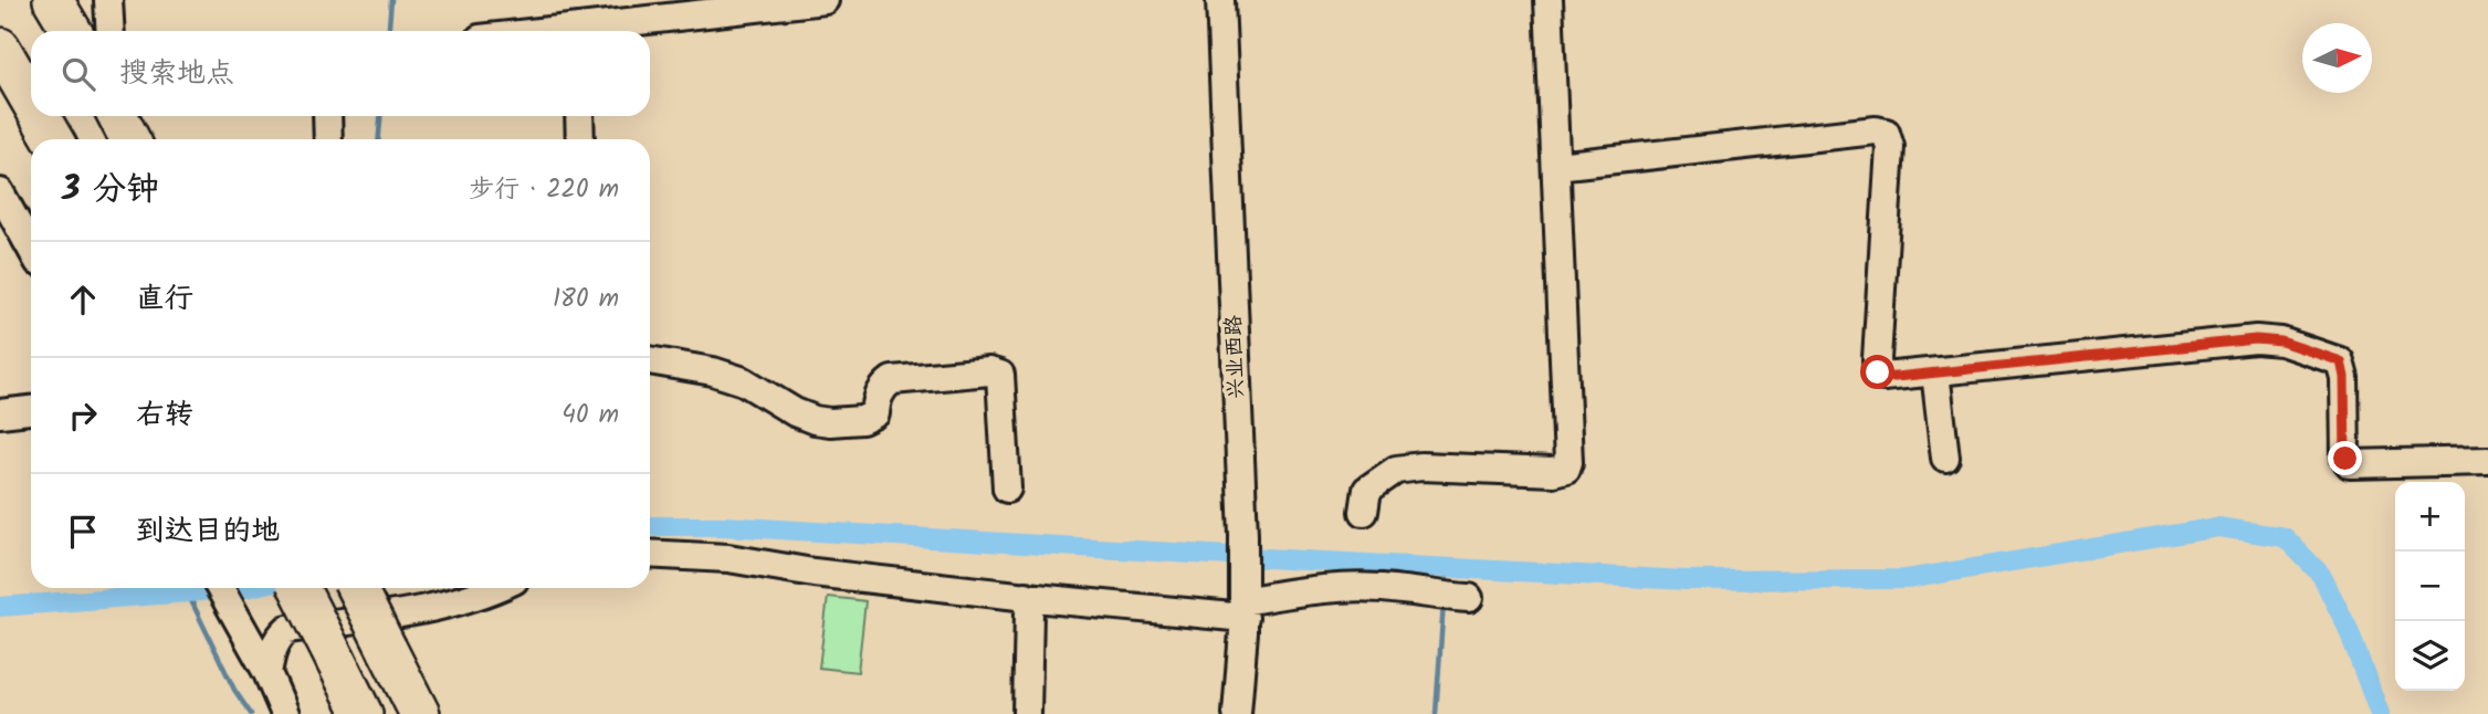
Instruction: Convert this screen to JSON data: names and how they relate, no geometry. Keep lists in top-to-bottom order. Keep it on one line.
{"streets":{"street":["兴业西路"]},"north":"right","page":{"search":"搜索地点","heading":["3 分钟","步行 · 220 m"],"list":[["直行","180 m"],["右转","40 m"],"到达目的地"],"map_buttons":["+","−"]}}
